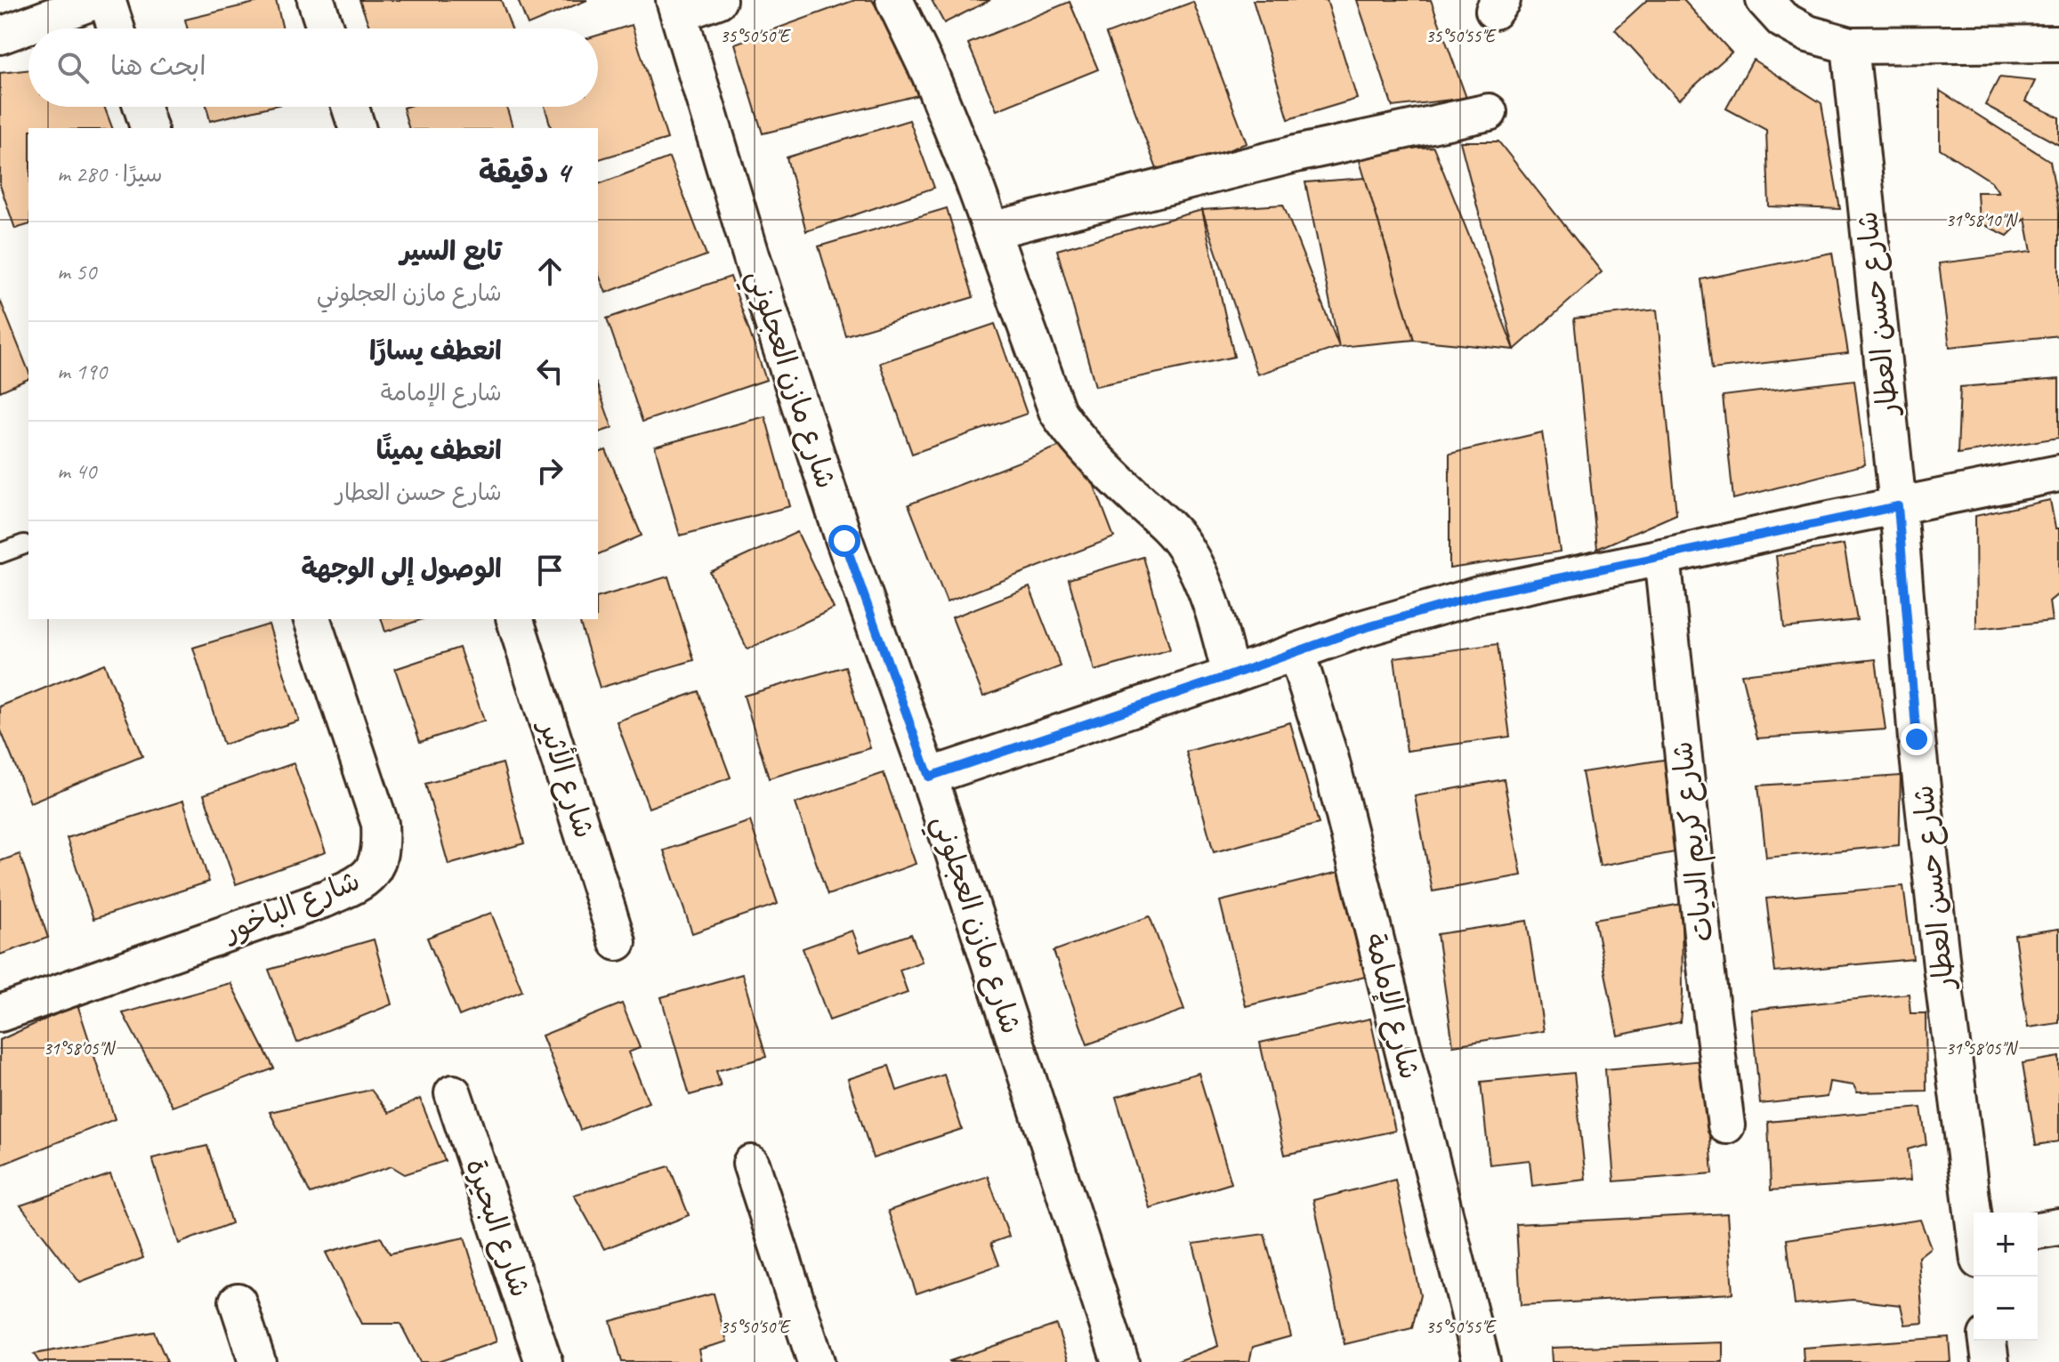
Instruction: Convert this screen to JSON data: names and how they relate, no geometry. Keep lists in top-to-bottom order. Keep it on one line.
{"streets":{"street":["شارع حسن العطار","شارع مازن العجلوني","شارع الأثير","شارع كريم الديات","شارع الباخور","شارع الإمامة","شارع البحيرة"]},"page":{"search":"ابحث هنا","heading":["4 دقيقة","سيرًا · 280 m"],"list":[["تابع السير","شارع مازن العجلوني","50 m"],["انعطف يسارًا","شارع الإمامة","190 m"],["انعطف يمينًا","شارع حسن العطار","40 m"],"الوصول إلى الوجهة"],"map_buttons":["+","−"]},"coordinates":["35°50'50\"E","35°50'55\"E","31°58'10\"N","31°58'05\"N"]}
